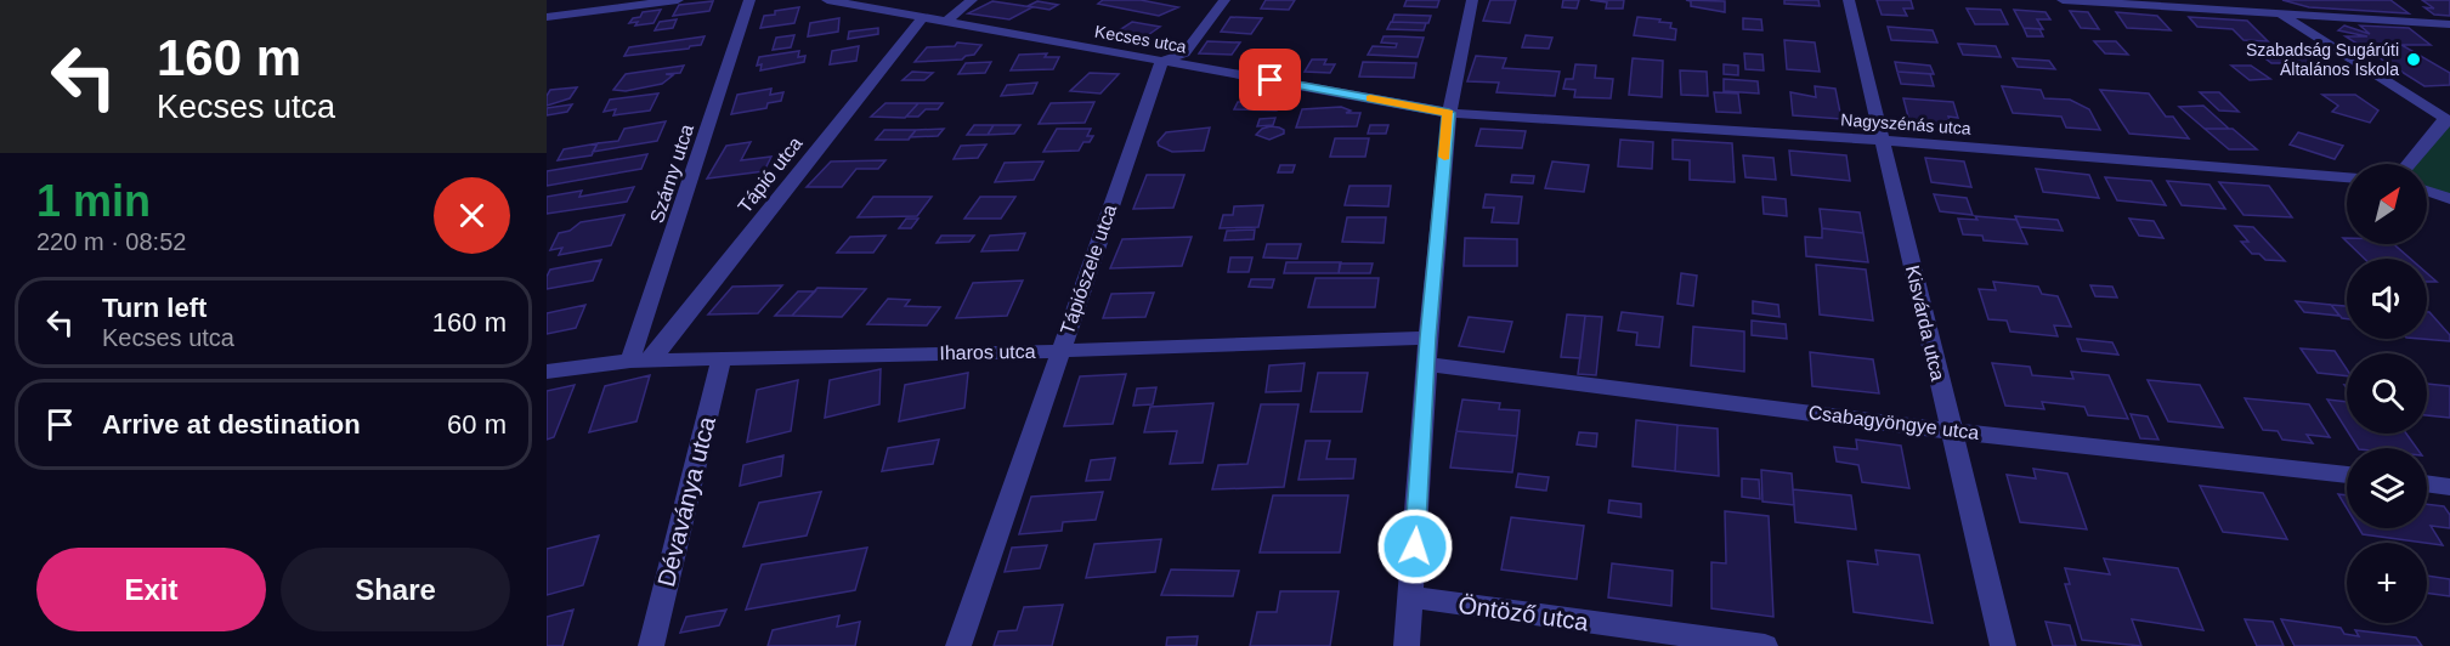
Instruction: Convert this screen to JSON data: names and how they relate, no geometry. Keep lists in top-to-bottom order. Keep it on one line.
{"streets":{"street":["Kecses utca","Nagyszénás utca","Szárny utca","Tápió utca","Tápiószele utca","Kisvárda utca","Iharos utca","Csabagyöngye utca","Dévaványa utca","Öntöző utca"]},"crossings":[["Kecses utca","Nagyszénás utca"],["Kecses utca","Tápió utca"],["Kecses utca","Tápiószele utca"],["Nagyszénás utca","Kisvárda utca"],["Szárny utca","Tápió utca"],["Szárny utca","Iharos utca"],["Tápió utca","Iharos utca"],["Tápiószele utca","Iharos utca"],["Kisvárda utca","Csabagyöngye utca"],["Iharos utca","Dévaványa utca"]],"places":["Szabadság Sugárúti Általános Iskola"],"north":"top right","page":{"turn":["160 m","Kecses utca"],"heading":["1 min","220 m · 08:52"],"map_buttons":"+","list":[{"name":"Turn left","note":"Kecses utca","value":"160 m"},{"name":"Arrive at destination","value":"60 m"}],"buttons":["Exit","Share"]}}
